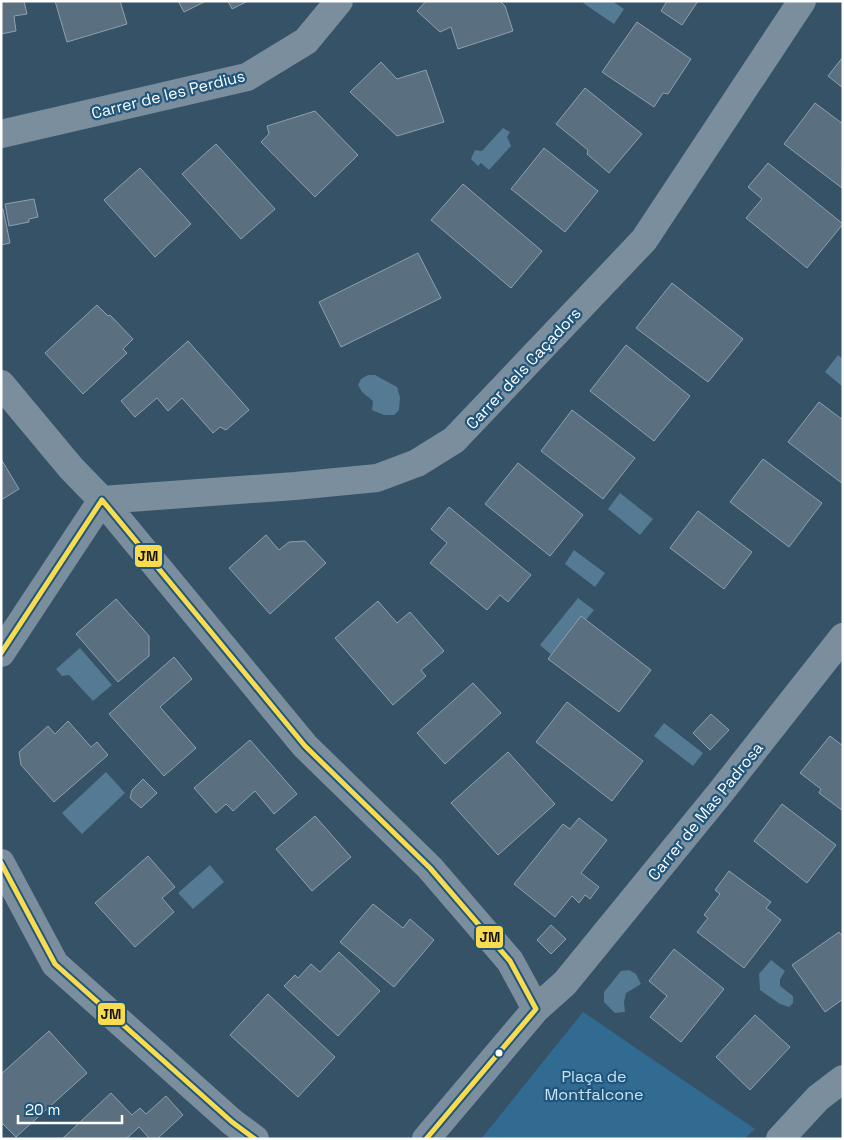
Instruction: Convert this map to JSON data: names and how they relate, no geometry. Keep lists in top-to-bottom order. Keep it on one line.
{"streets":{"street":["Carrer de les Perdius","Carrer dels Caçadors","Carrer de Mas Padrosa"]},"parks":["Plaça de Montfalcone"],"lines":["transit line JM"],"scale_bar":"20 m"}
